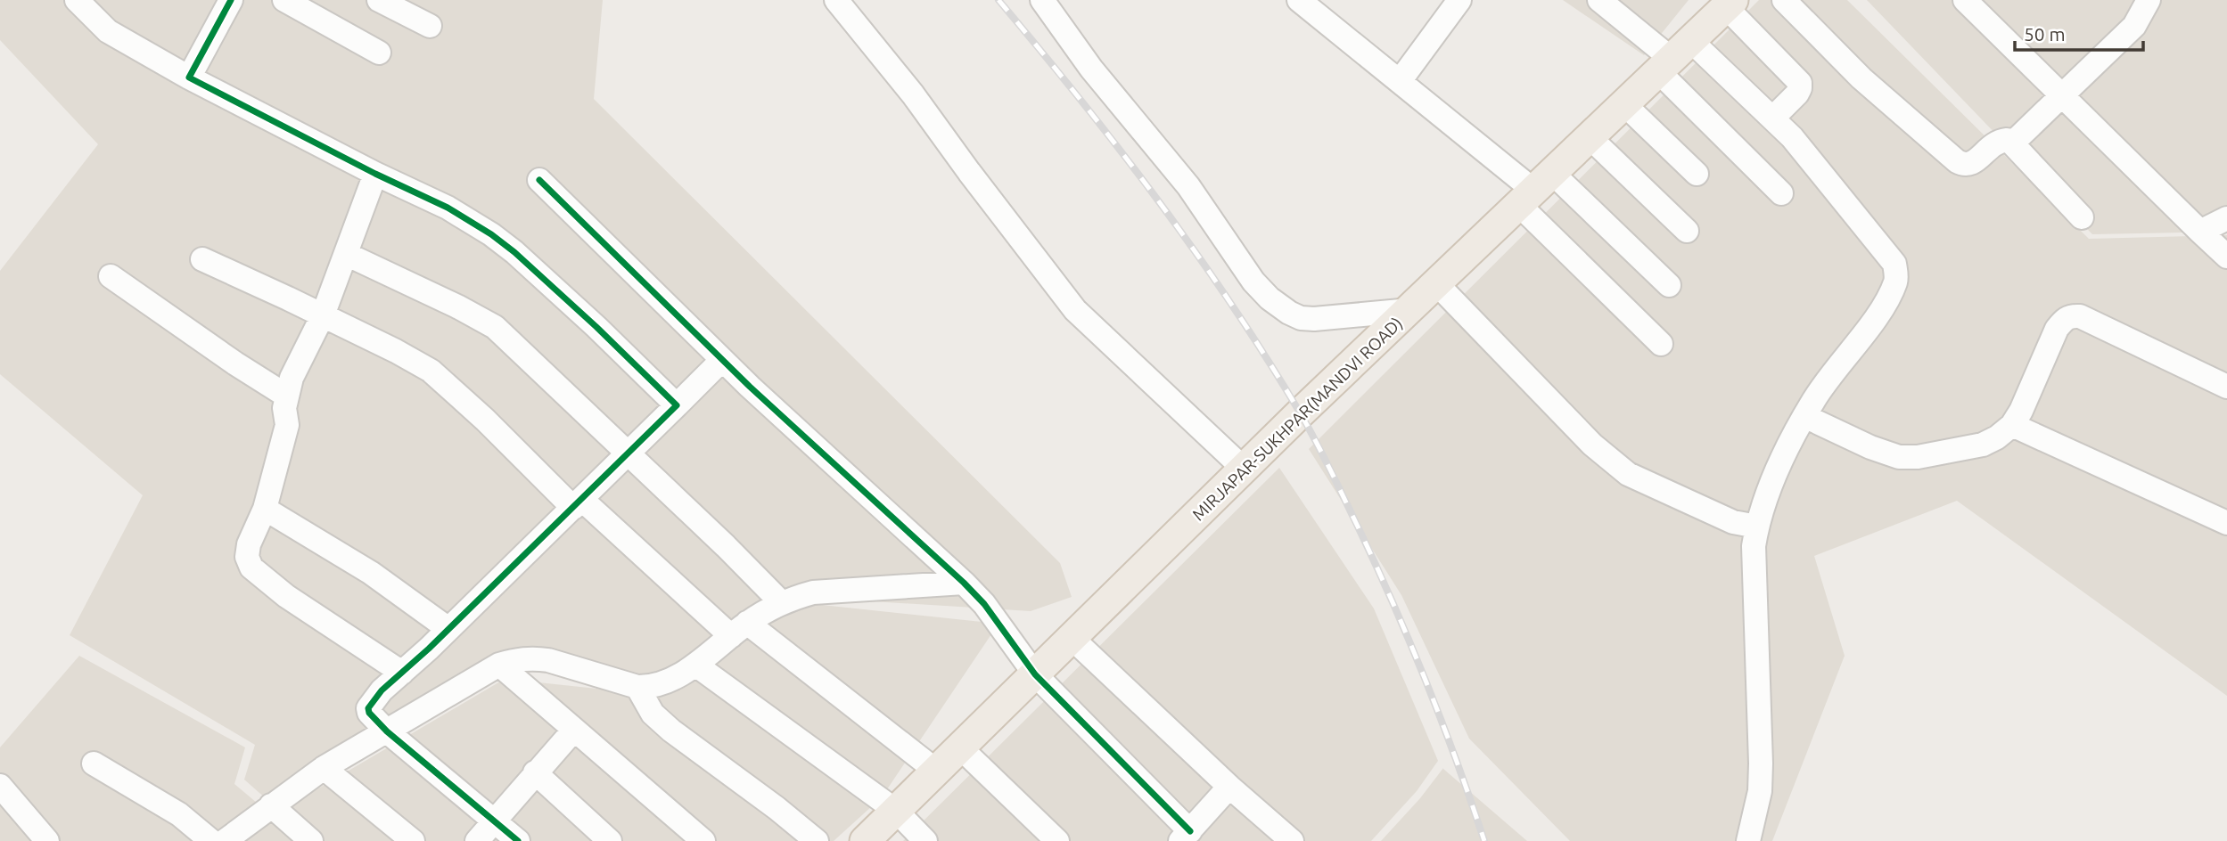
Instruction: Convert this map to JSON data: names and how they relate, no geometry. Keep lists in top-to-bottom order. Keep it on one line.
{"streets":{"main road":["MIRJAPAR-SUKHPAR(MANDVI ROAD)"]},"scale_bar":"50 m"}
